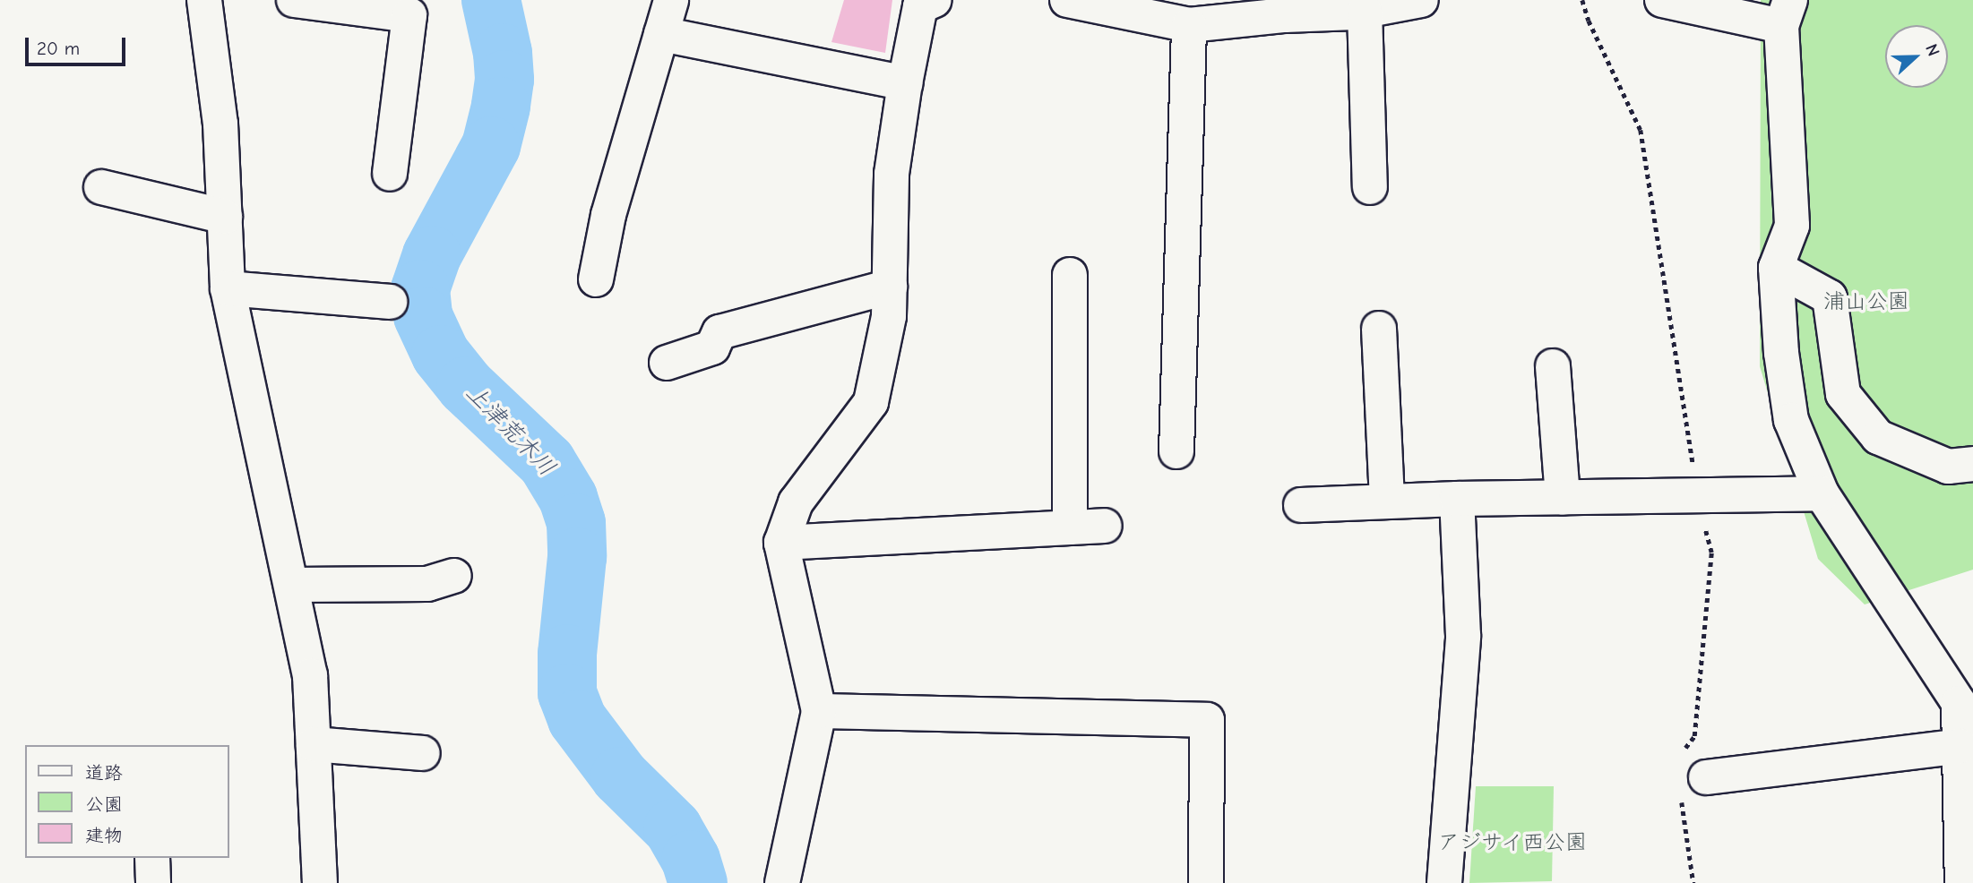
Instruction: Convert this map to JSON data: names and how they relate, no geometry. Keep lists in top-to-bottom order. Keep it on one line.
{"water":["上津荒木川"],"parks":["浦山公園","アジサイ西公園"],"legend":["道路","公園","建物"],"scale_bar":"20 m","north":"right"}
